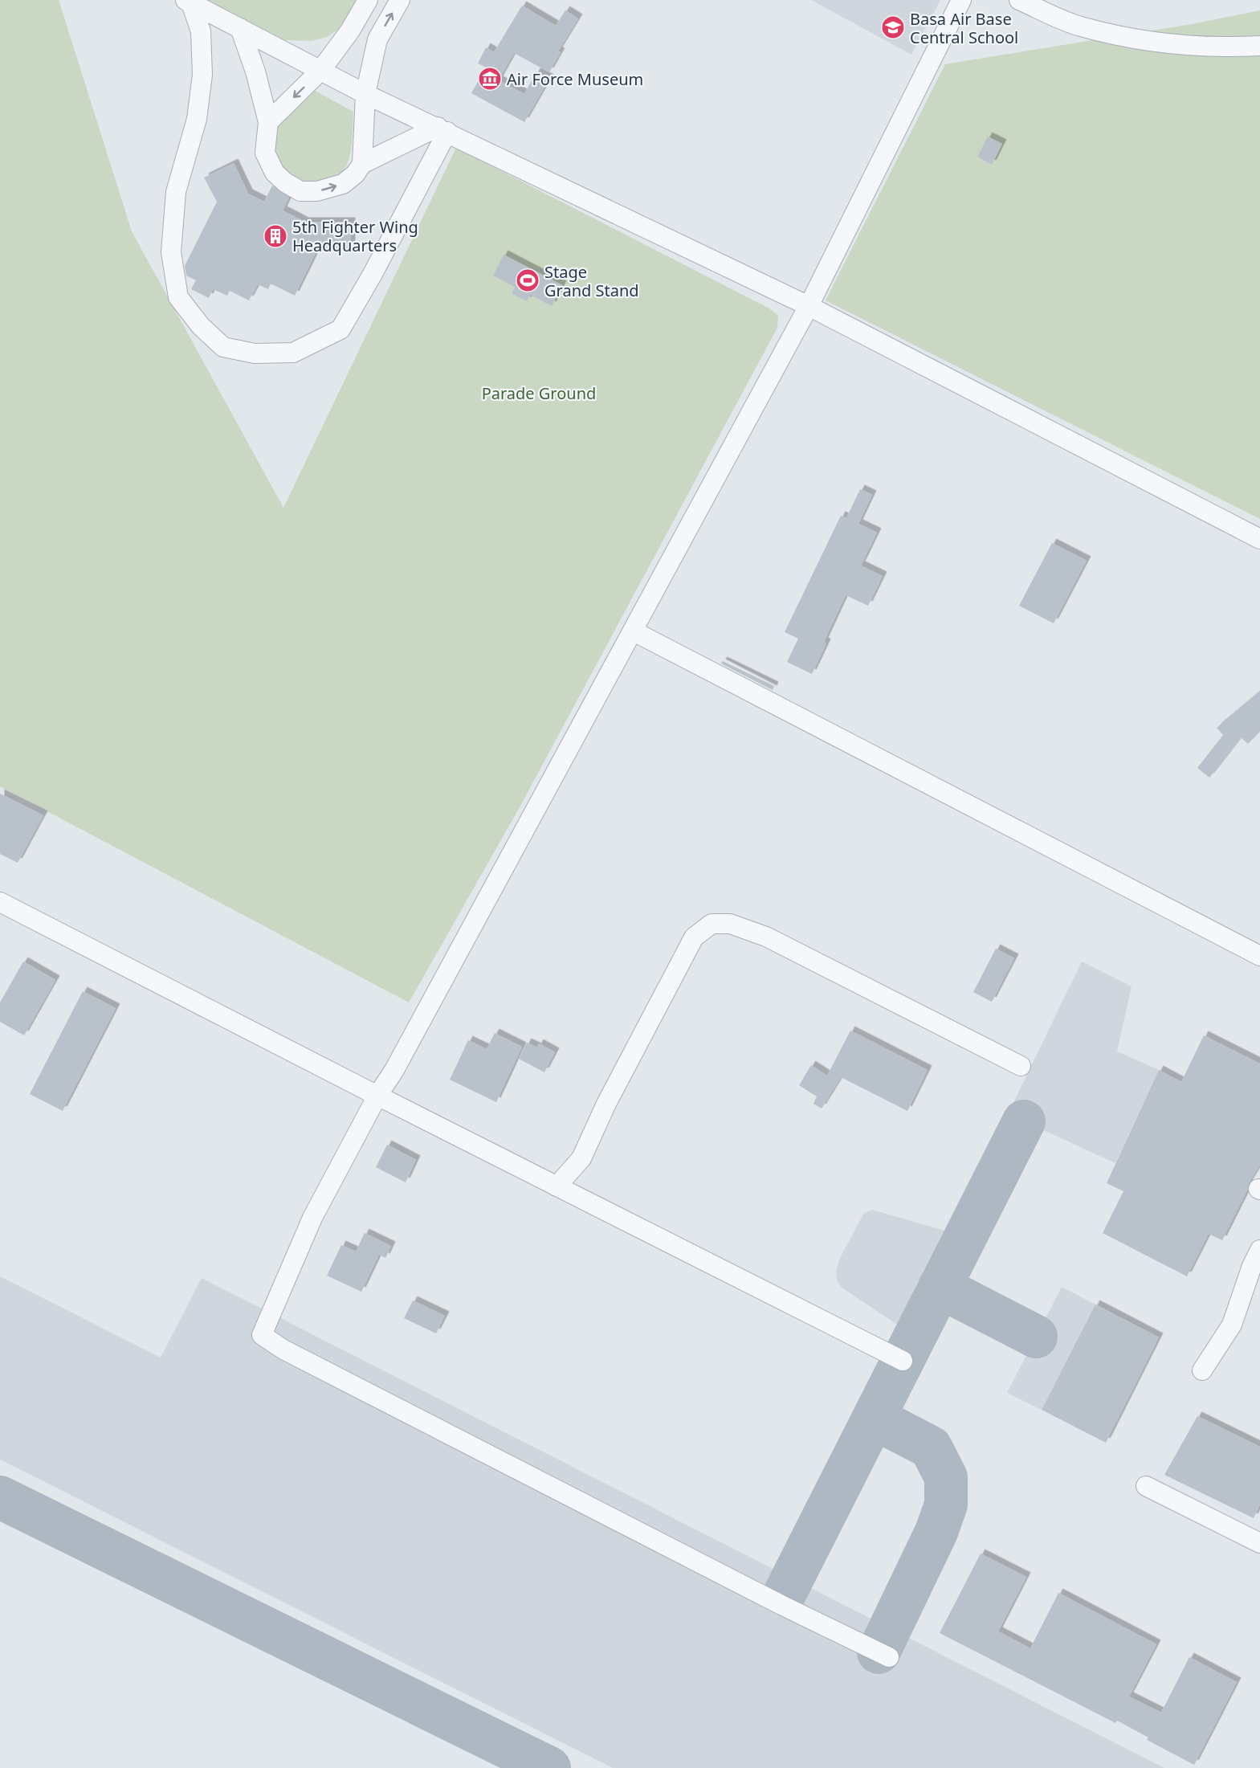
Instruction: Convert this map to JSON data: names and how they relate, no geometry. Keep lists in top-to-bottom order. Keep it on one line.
{"parks":["Parade Ground"],"places":{"school or university":["Basa Air Base Central School"],"museum":["Air Force Museum"],"building":["5th Fighter Wing Headquarters"],"sports":["Stage Grand Stand"]}}
